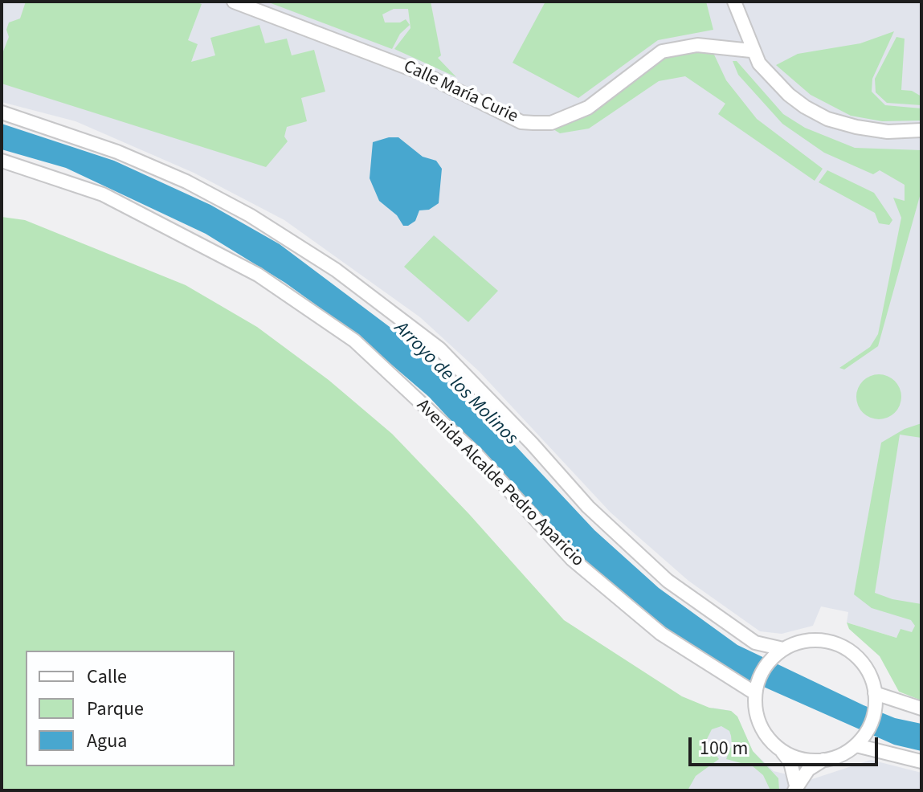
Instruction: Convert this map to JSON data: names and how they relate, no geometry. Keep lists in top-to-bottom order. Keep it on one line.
{"streets":{"street":["Calle María Curie","Avenida Alcalde Pedro Aparicio"]},"water":["Arroyo de los Molinos"],"legend":["Calle","Parque","Agua"],"scale_bar":"100 m"}
